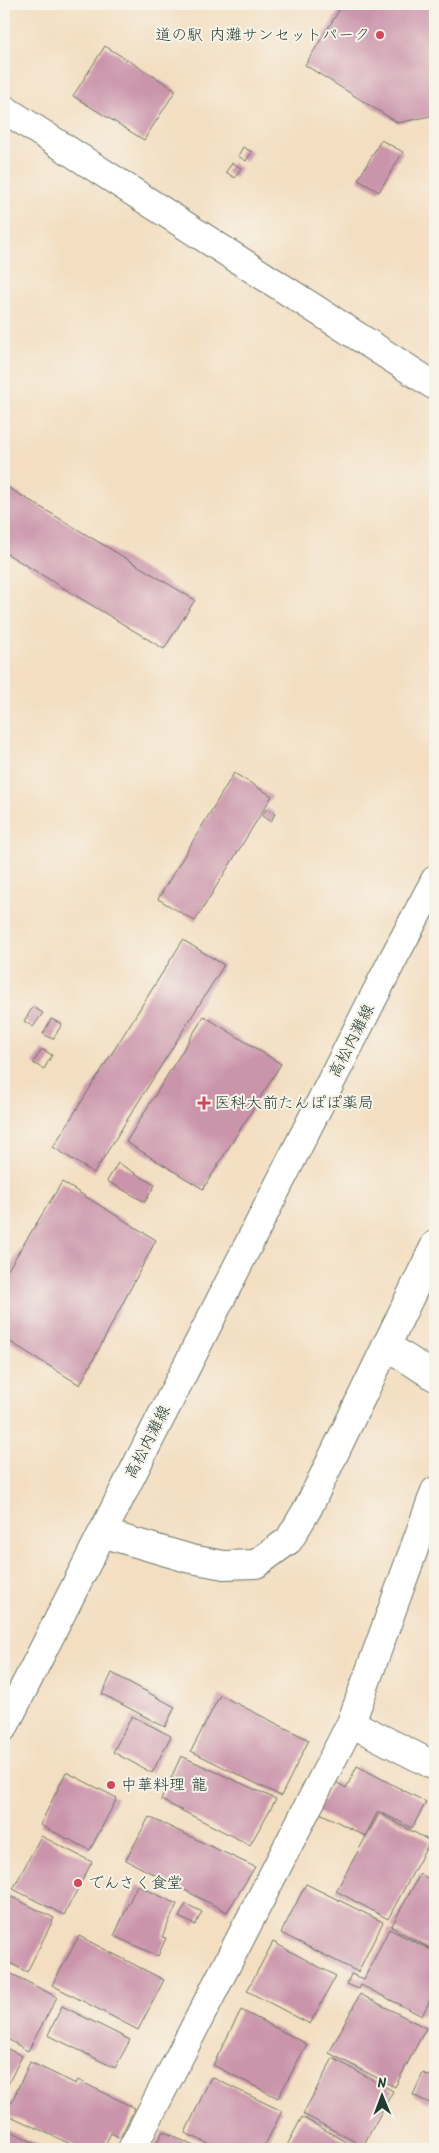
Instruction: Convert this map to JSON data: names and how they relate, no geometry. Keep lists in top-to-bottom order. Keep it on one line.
{"streets":{"street":["高松内灘線"]},"places":{"other":["道の駅 内灘サンセットパーク","中華料理 龍","でんさく食堂"],"health":["医科大前たんぽぽ薬局"]},"north":"top"}
